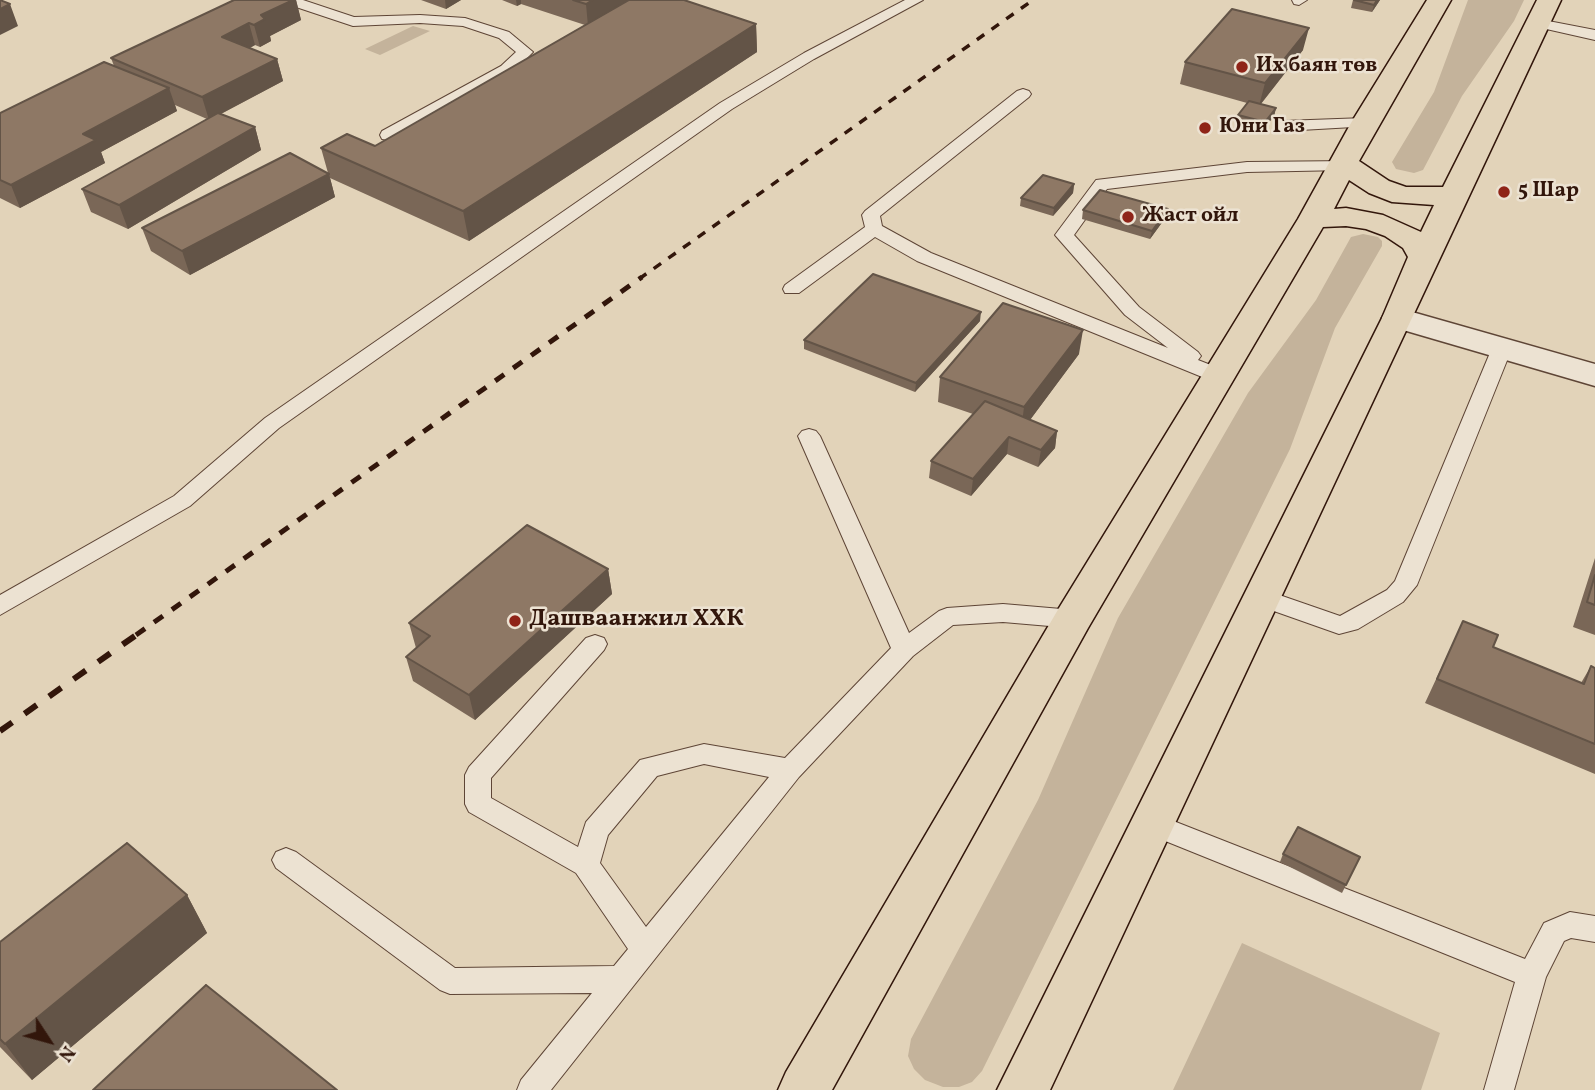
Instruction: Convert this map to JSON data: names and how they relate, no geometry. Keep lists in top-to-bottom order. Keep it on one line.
{"places":["Их баян төв","Юни Газ","5 Шар","Жаст ойл","Дашваанжил ХХК"],"north":"bottom right"}
